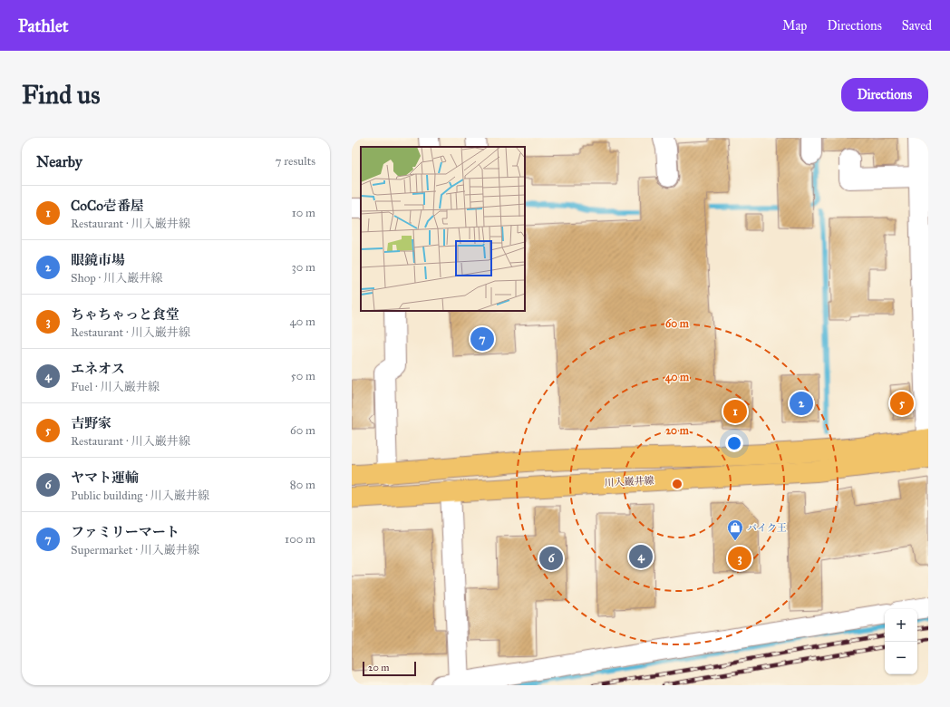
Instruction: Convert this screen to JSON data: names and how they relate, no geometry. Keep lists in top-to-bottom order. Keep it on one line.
{"streets":{"main road":["川入巌井線"]},"places":{"shop":["バイク王"]},"scale_bar":"20 m","page":{"header":"Pathlet","nav":["Map","Directions","Saved"],"buttons":"Directions","title":"Find us","heading":["Nearby","7 results"],"list":[{"mark":"1","name":"CoCo壱番屋","note":"Restaurant · 川入巌井線","value":"10 m"},{"mark":"2","name":"眼鏡市場","note":"Shop · 川入巌井線","value":"30 m"},{"mark":"3","name":"ちゃちゃっと食堂","note":"Restaurant · 川入巌井線","value":"40 m"},{"mark":"4","name":"エネオス","note":"Fuel · 川入巌井線","value":"50 m"},{"mark":"5","name":"吉野家","note":"Restaurant · 川入巌井線","value":"60 m"},{"mark":"6","name":"ヤマト運輸","note":"Public building · 川入巌井線","value":"80 m"},{"mark":"7","name":"ファミリーマート","note":"Supermarket · 川入巌井線","value":"100 m"}],"pins":["7","2","5","1","4","3","6"],"map_buttons":["+","−"],"scale":"20 m"},"rings":["60 m","40 m","20 m"]}
